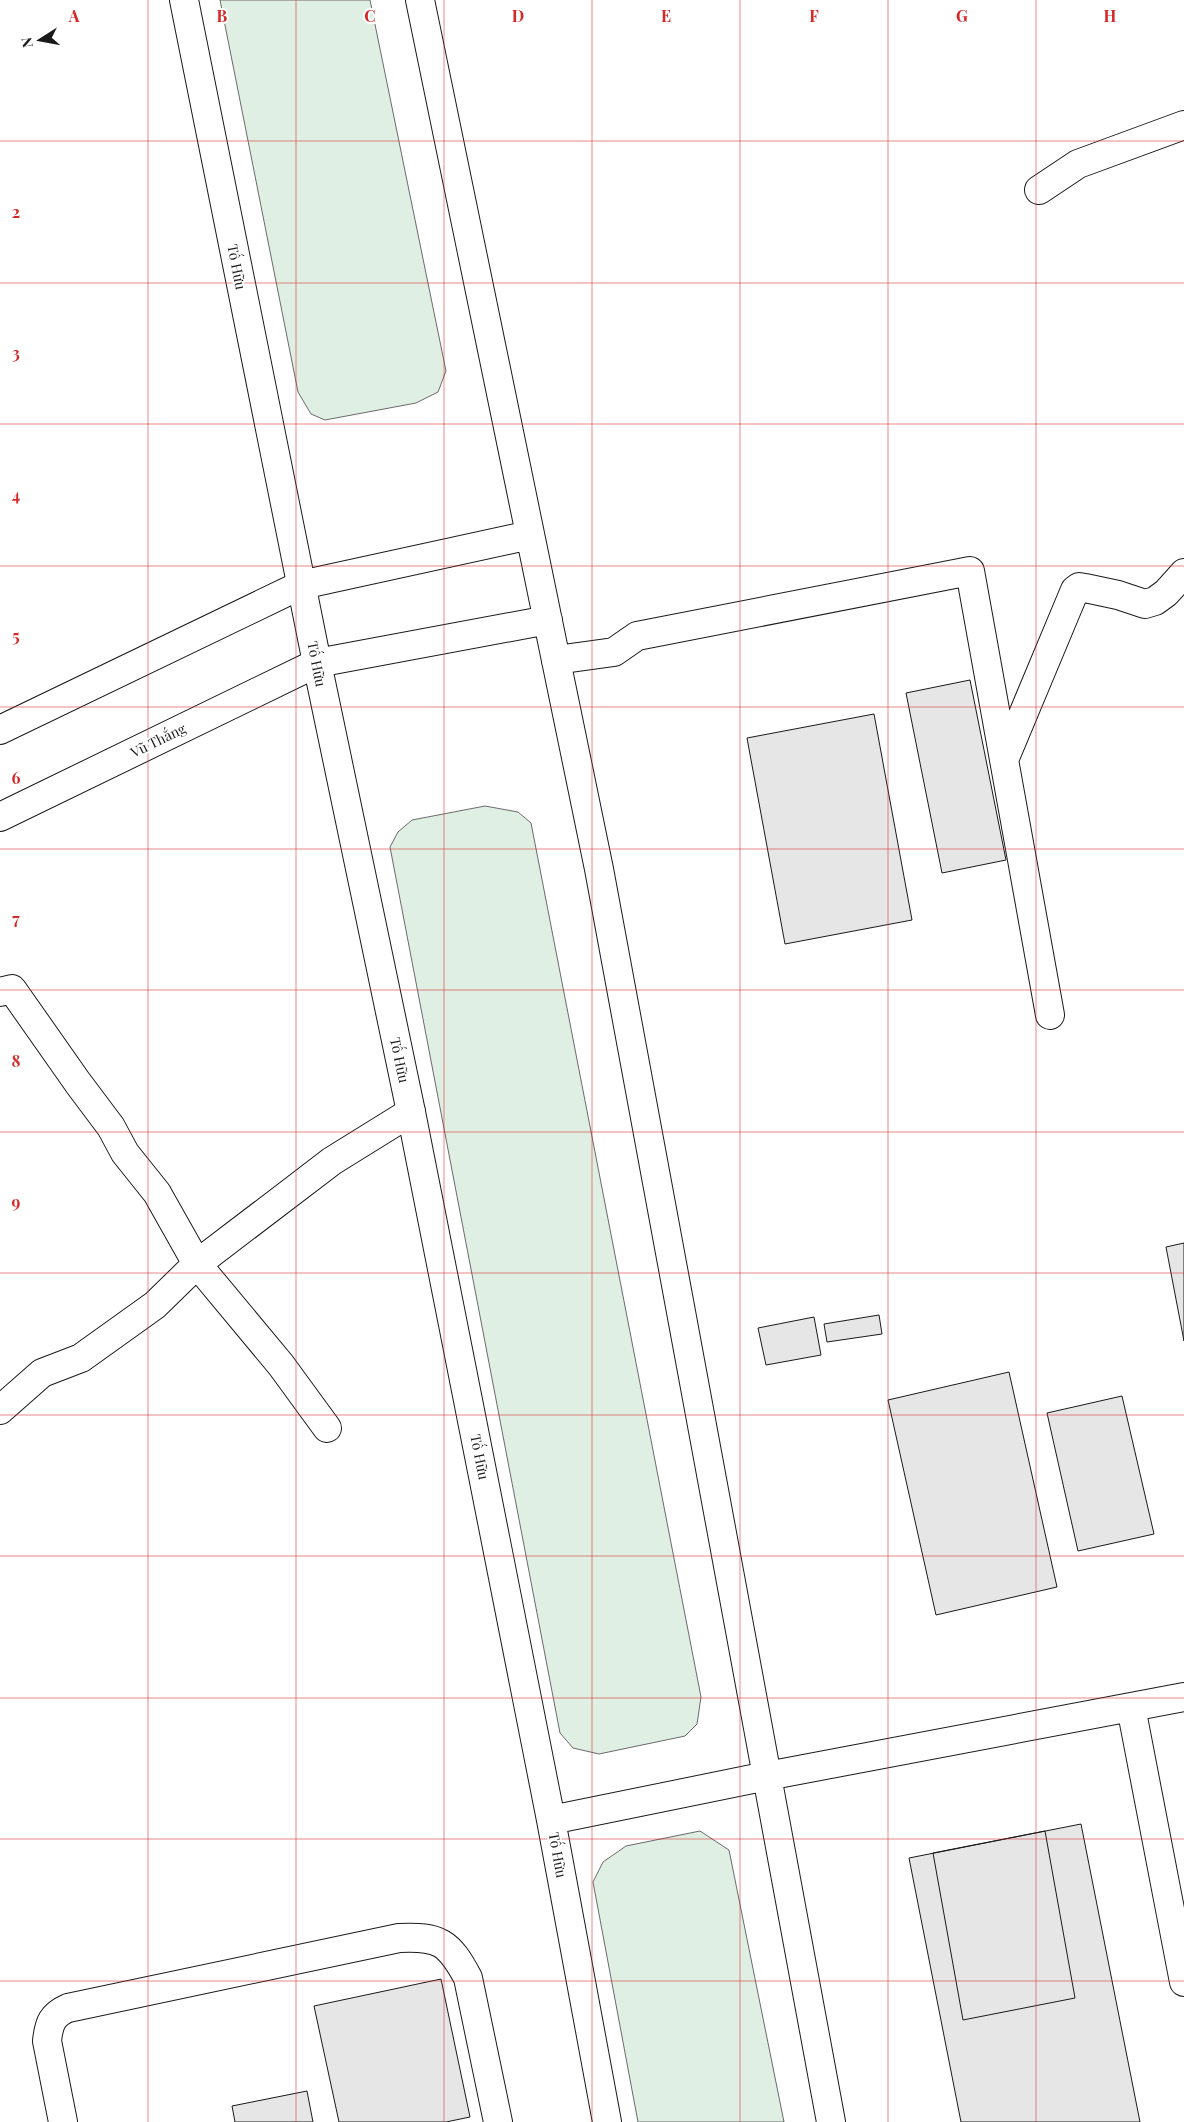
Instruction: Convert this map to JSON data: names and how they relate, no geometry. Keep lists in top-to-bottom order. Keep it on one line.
{"streets":{"main road":["Tố Hữu","Vũ Thắng"]},"crossings":[["Tố Hữu","Vũ Thắng"]],"north":"left","grid":{"columns":["A","B","C","D","E","F","G","H"],"rows":["2","3","4","5","6","7","8","9"]}}
